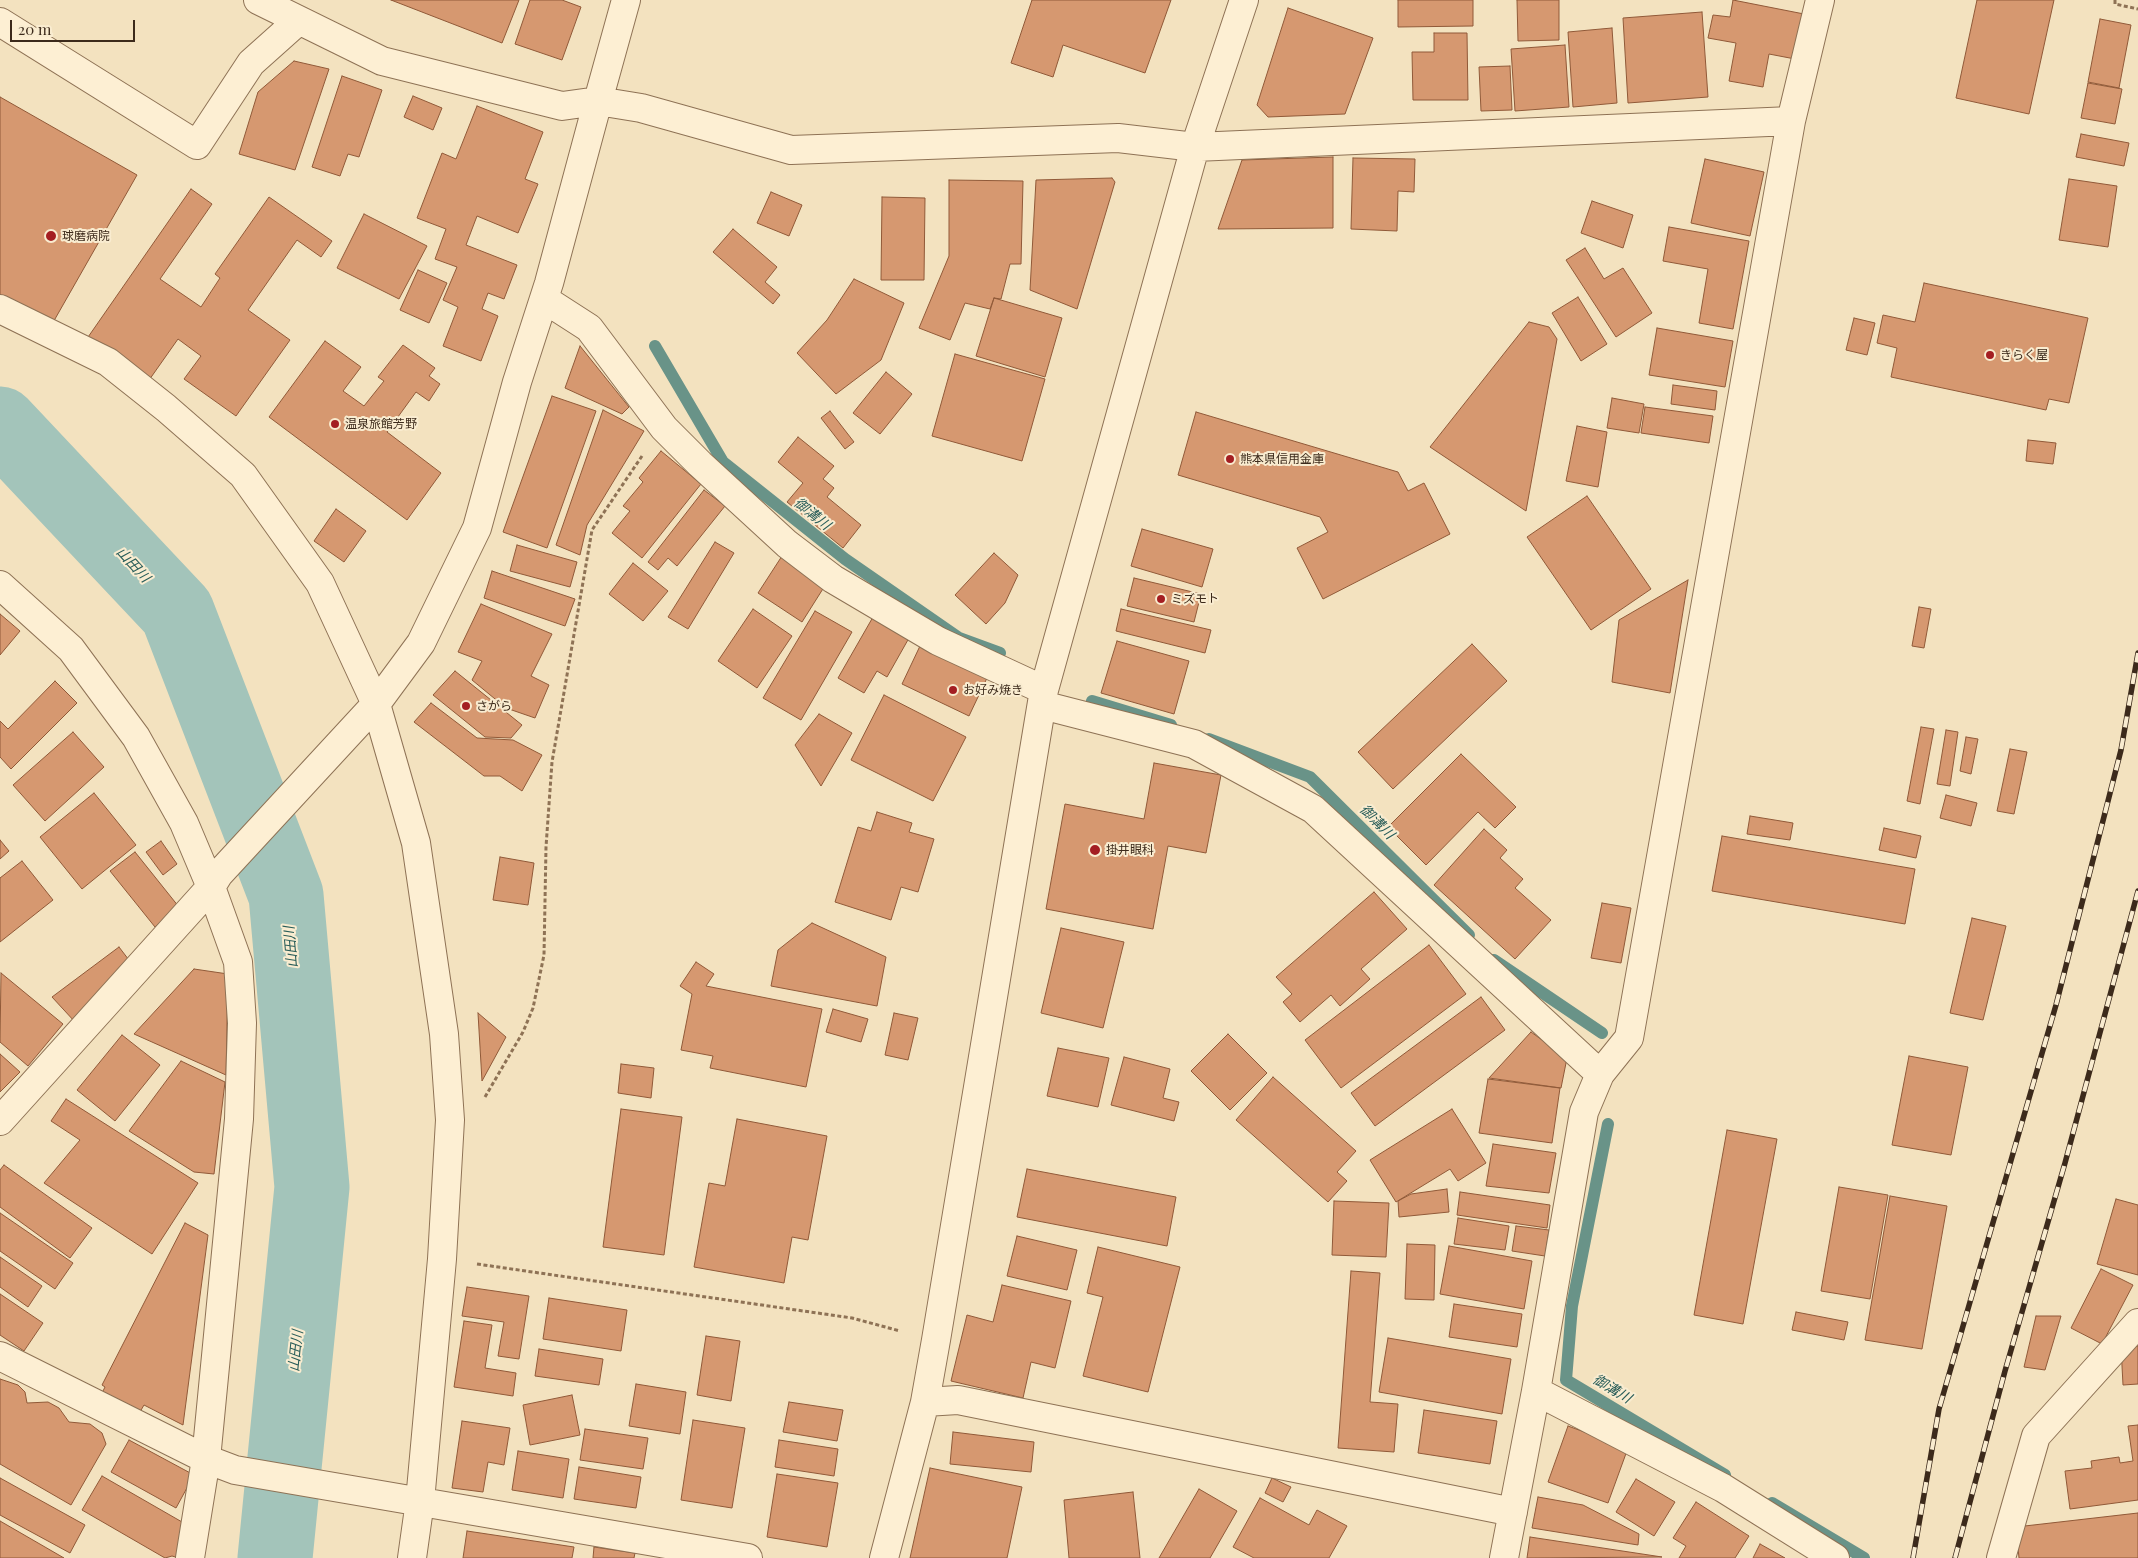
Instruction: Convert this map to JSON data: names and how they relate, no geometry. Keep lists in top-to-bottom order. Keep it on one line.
{"water":["御溝川","山田川"],"places":["球磨病院","きらく屋","温泉旅館芳野","熊本県信用金庫","ミズモト","お好み焼き","さがら","掛井眼科"],"scale_bar":"20 m"}
